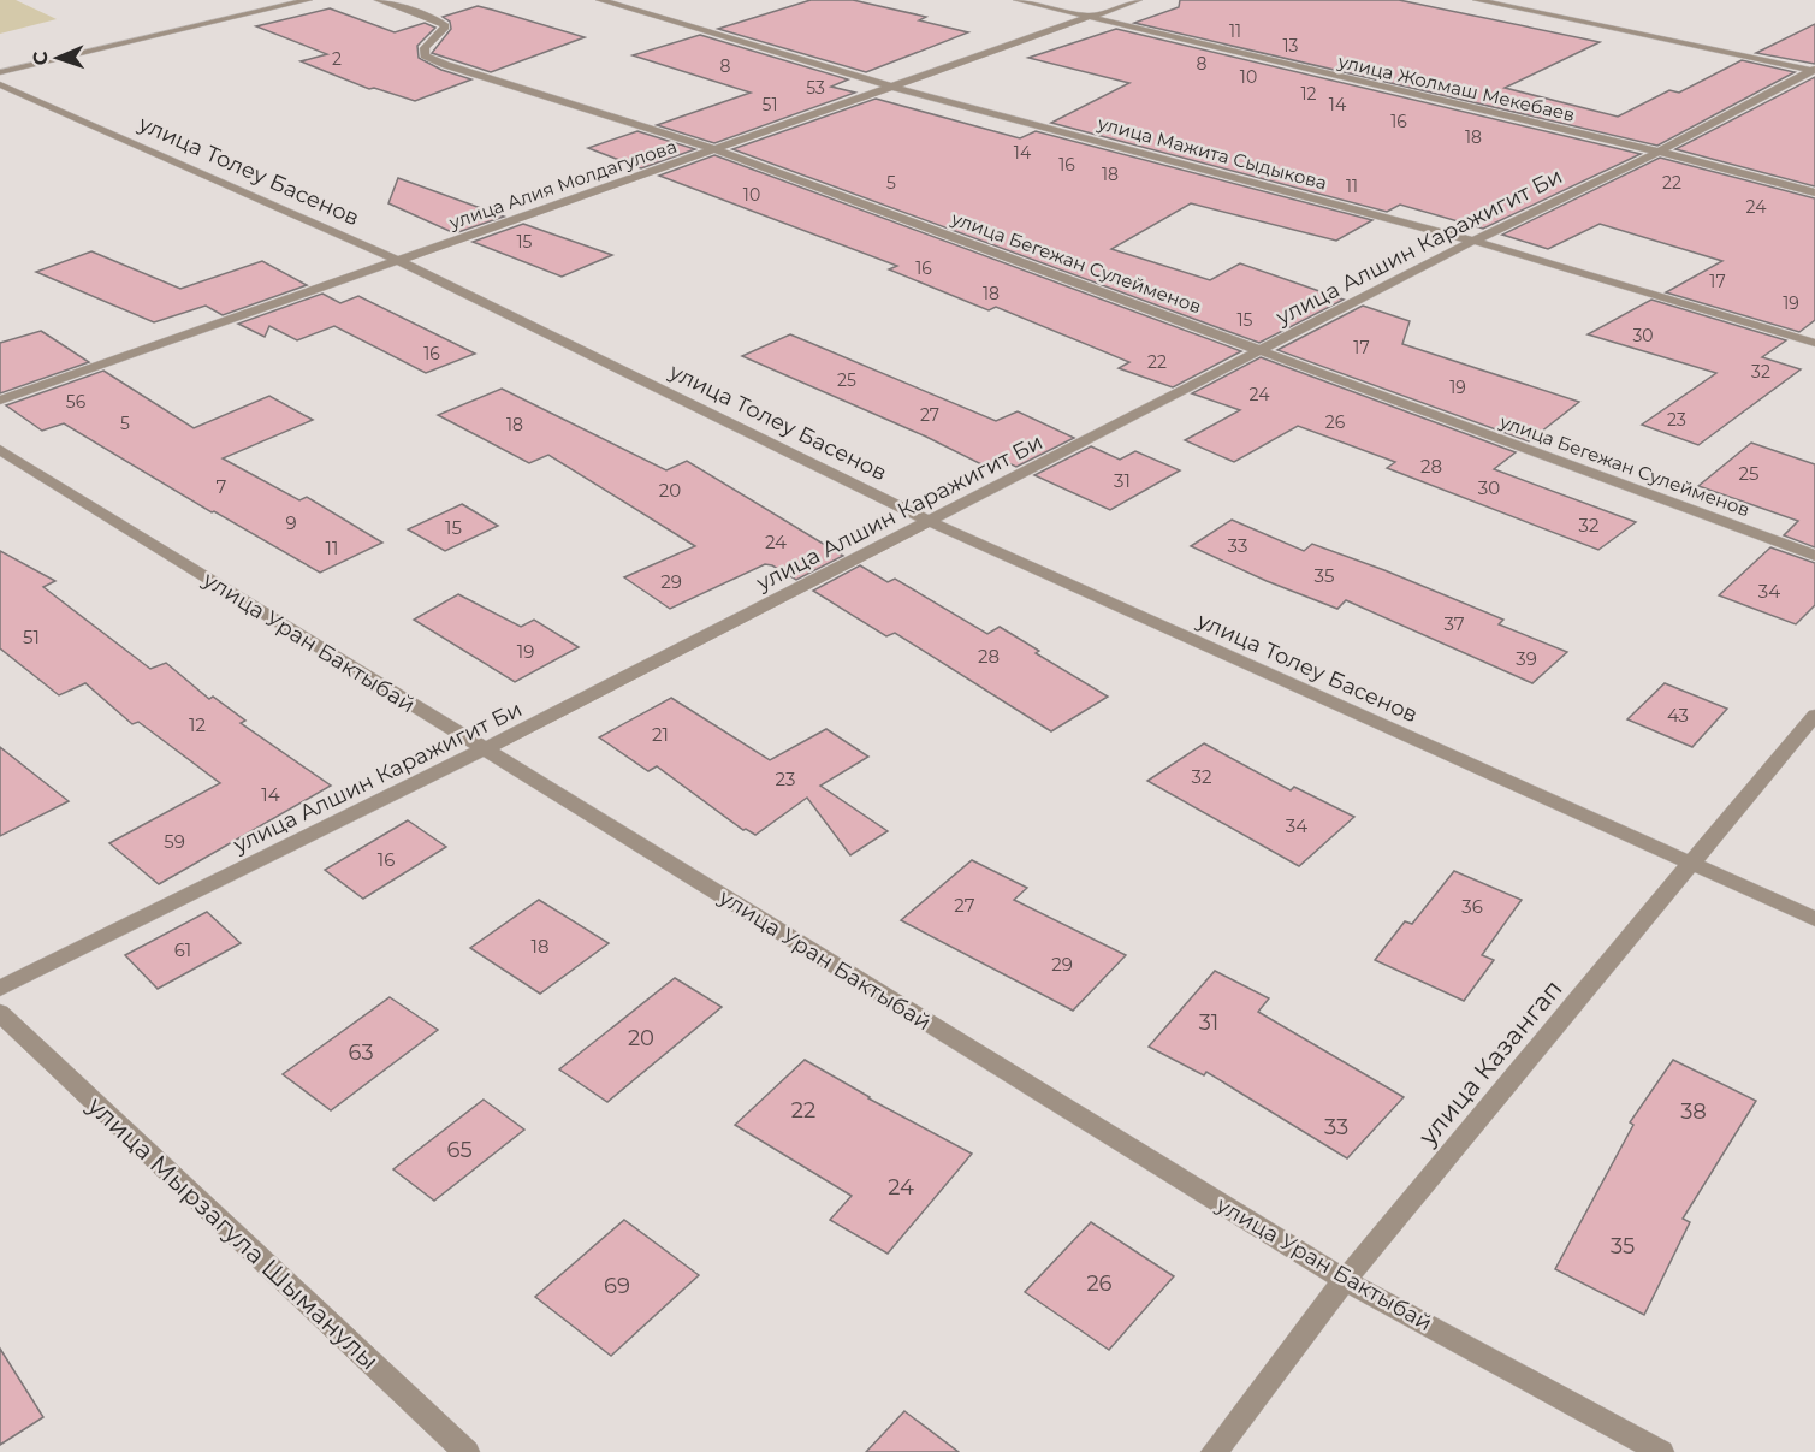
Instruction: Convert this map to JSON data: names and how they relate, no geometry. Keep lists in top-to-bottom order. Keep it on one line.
{"streets":{"street":["улица Жолмаш Мекебаев","улица Мажита Сыдыкова","улица Толеу Басенов","улица Алия Молдагулова","улица Алшин Каражигит Би","улица Бегежан Сулейменов","улица Уран Бактыбай","улица Казангап","улица Мырзагула Шыманулы"]},"crossings":[["улица Жолмаш Мекебаев","улица Алия Молдагулова"],["улица Жолмаш Мекебаев","улица Алшин Каражигит Би"],["улица Мажита Сыдыкова","улица Алия Молдагулова"],["улица Мажита Сыдыкова","улица Алшин Каражигит Би"],["улица Толеу Басенов","улица Алия Молдагулова"],["улица Толеу Басенов","улица Алшин Каражигит Би"],["улица Толеу Басенов","улица Казангап"],["улица Алия Молдагулова","улица Бегежан Сулейменов"],["улица Алшин Каражигит Би","улица Бегежан Сулейменов"],["улица Алшин Каражигит Би","улица Уран Бактыбай"],["улица Уран Бактыбай","улица Казангап"]],"house_numbers":["11","13","2","8","8","10","53","12","51","14","16","18","14","16","18","5","22","11","10","24","15","16","17","18","19","15","30","17","16","22","32","25","19","24","56","27","23","26","5","18","28","25","31","7","30","20","9","32","15","24","33","11","35","29","34","37","51","19","28","39","43","12","21","32","23","14","34","59","16","27","36","18","61","29","31","20","63","22","38","33","65","24","35","26","69"],"north":"left"}
